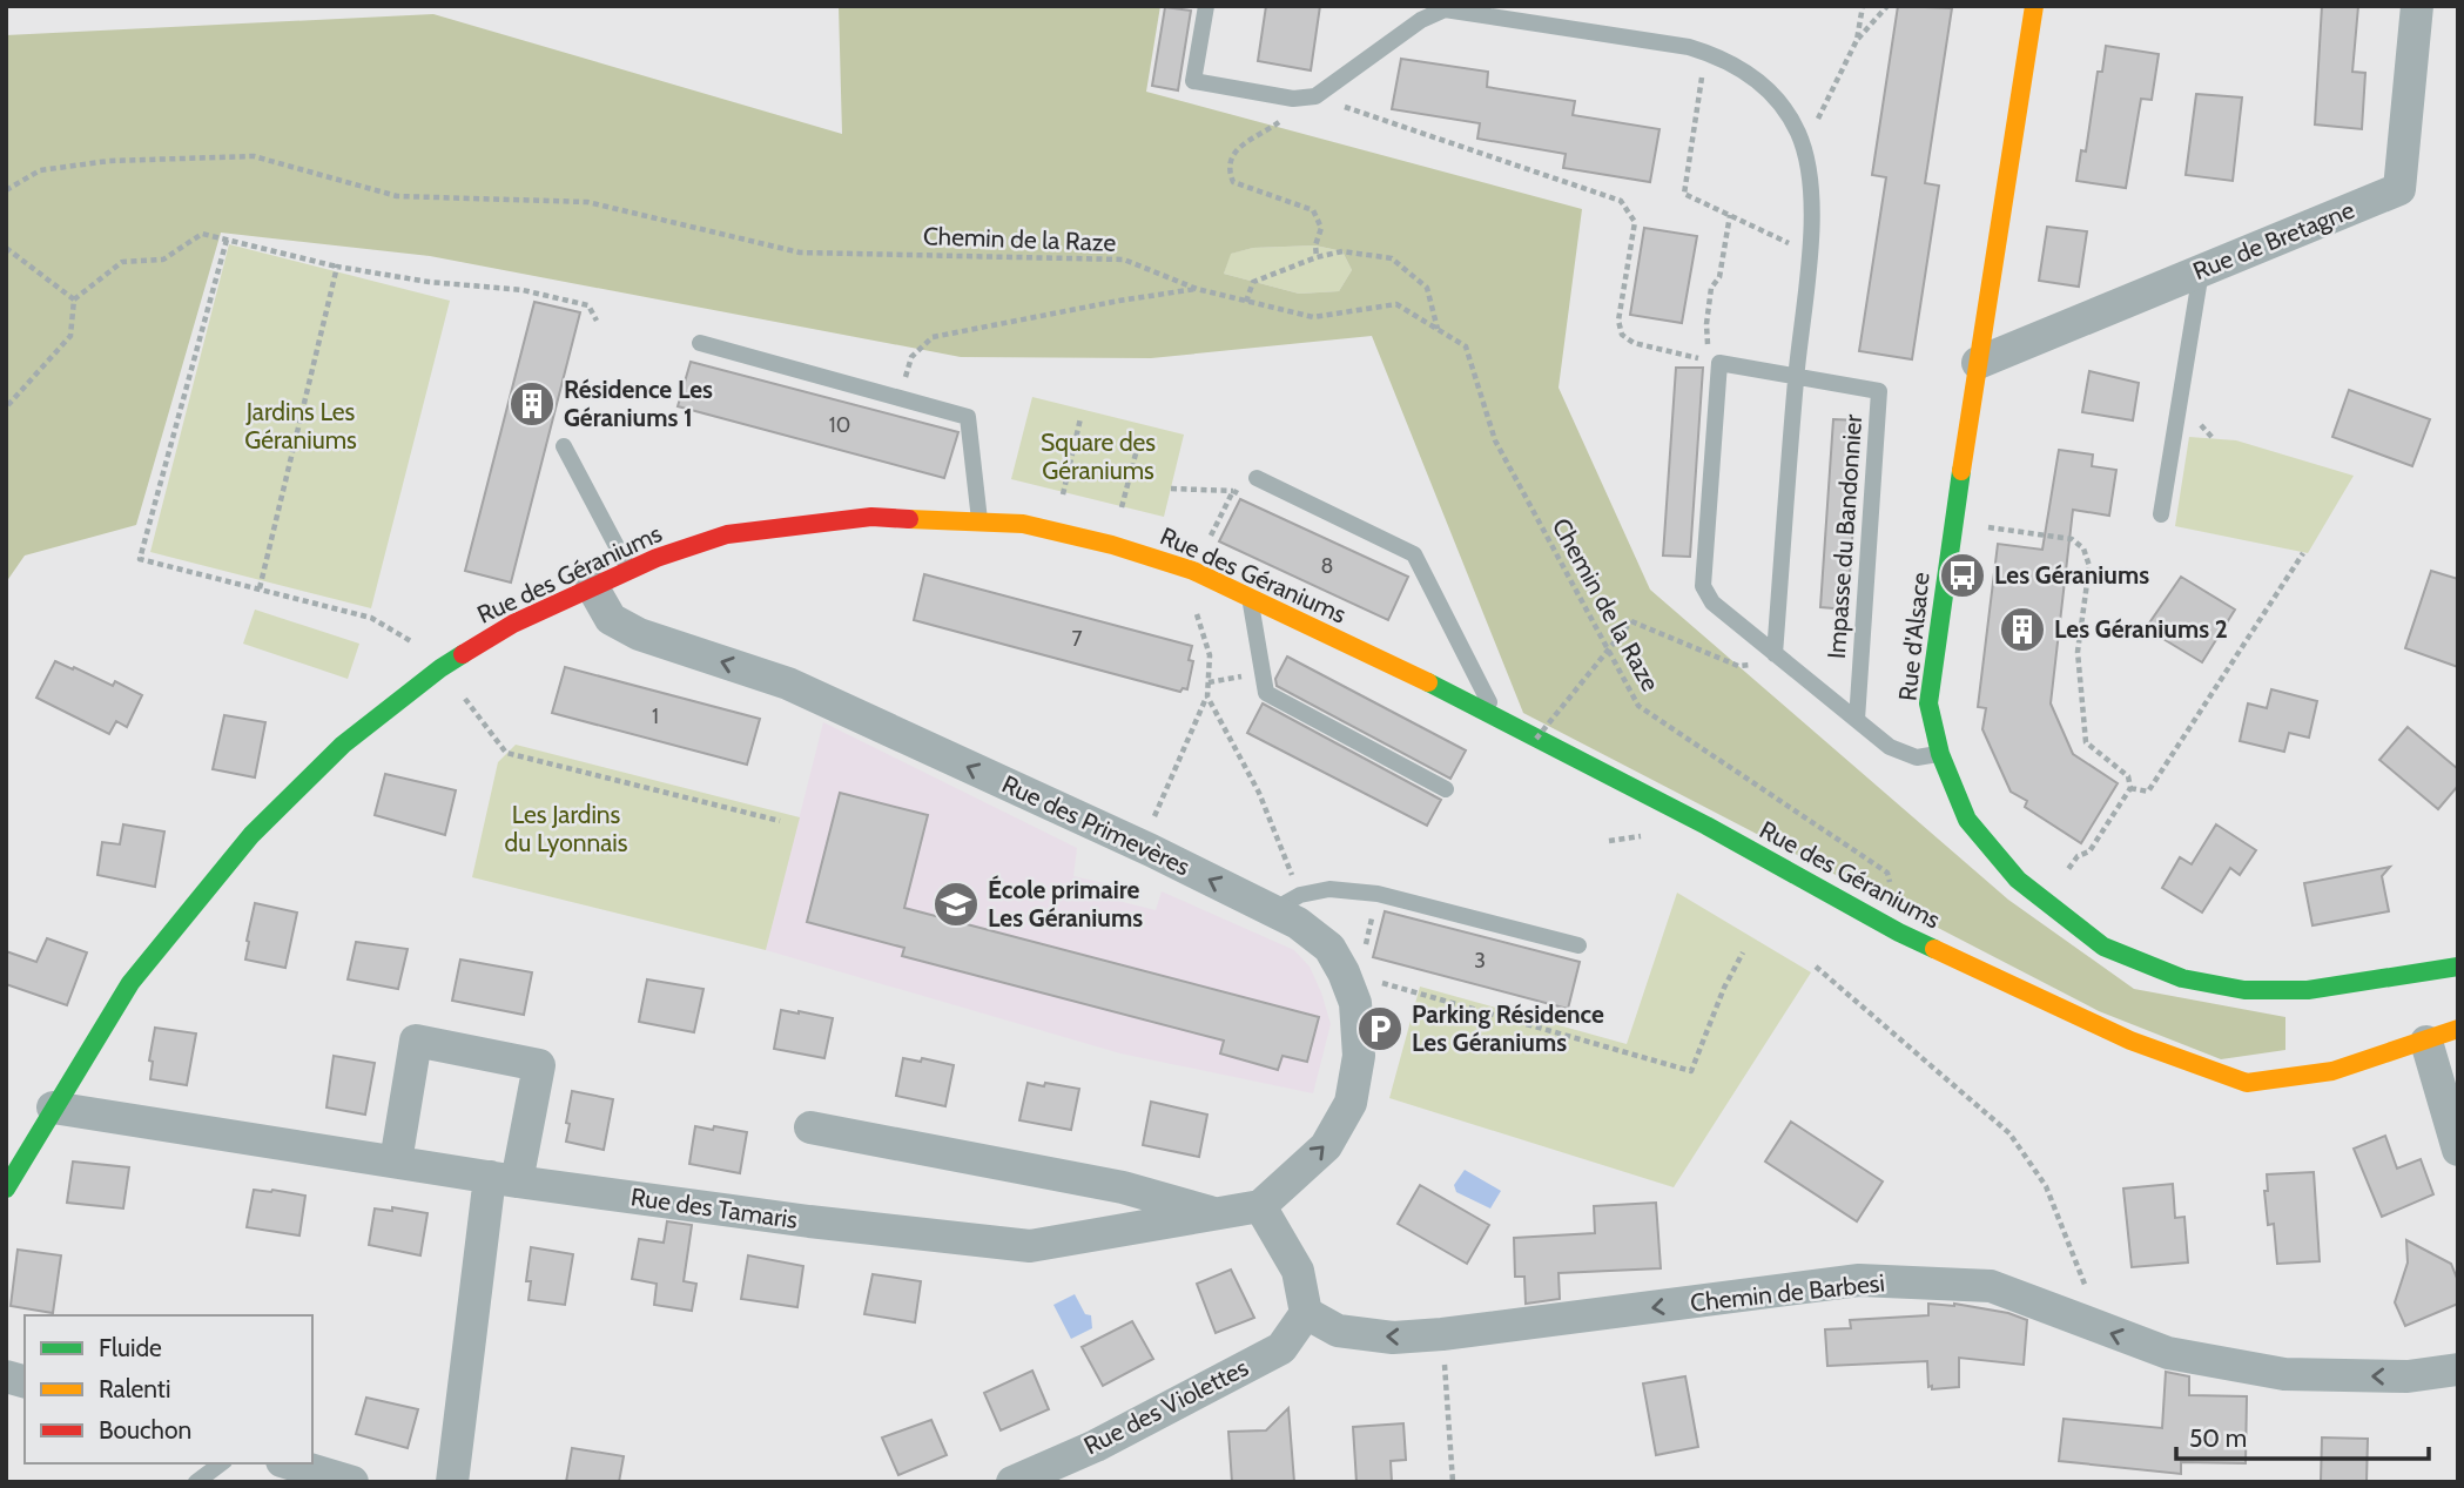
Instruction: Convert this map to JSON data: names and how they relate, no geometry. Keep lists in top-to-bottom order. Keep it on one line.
{"streets":{"street":["Rue de Bretagne","Rue des Géraniums","Rue d'Alsace","Rue des Primevères","Rue des Tamaris","Chemin de Barbesi","Rue des Violettes"],"lane":["Impasse du Bandonnier"],"path":["Chemin de la Raze"]},"crossings":[["Chemin de la Raze","Rue des Géraniums"],["Rue de Bretagne","Rue d'Alsace"],["Impasse du Bandonnier","Rue d'Alsace"],["Rue des Géraniums","Rue des Primevères"],["Rue des Géraniums","Rue des Tamaris"],["Rue des Primevères","Rue des Tamaris"],["Chemin de Barbesi","Rue des Violettes"]],"one_way":["Chemin de Barbesi"],"parks":["Jardins Les Géraniums","Square des Géraniums","Les Jardins du Lyonnais"],"places":{"building":["Résidence Les Géraniums 1","Les Géraniums 2"],"bus stop":["Les Géraniums"],"school or university":["École primaire Les Géraniums"],"parking":["Parking Résidence Les Géraniums"]},"house_numbers":["10","8","7","1","3"],"legend":["Fluide","Ralenti","Bouchon"],"scale_bar":"50 m"}
